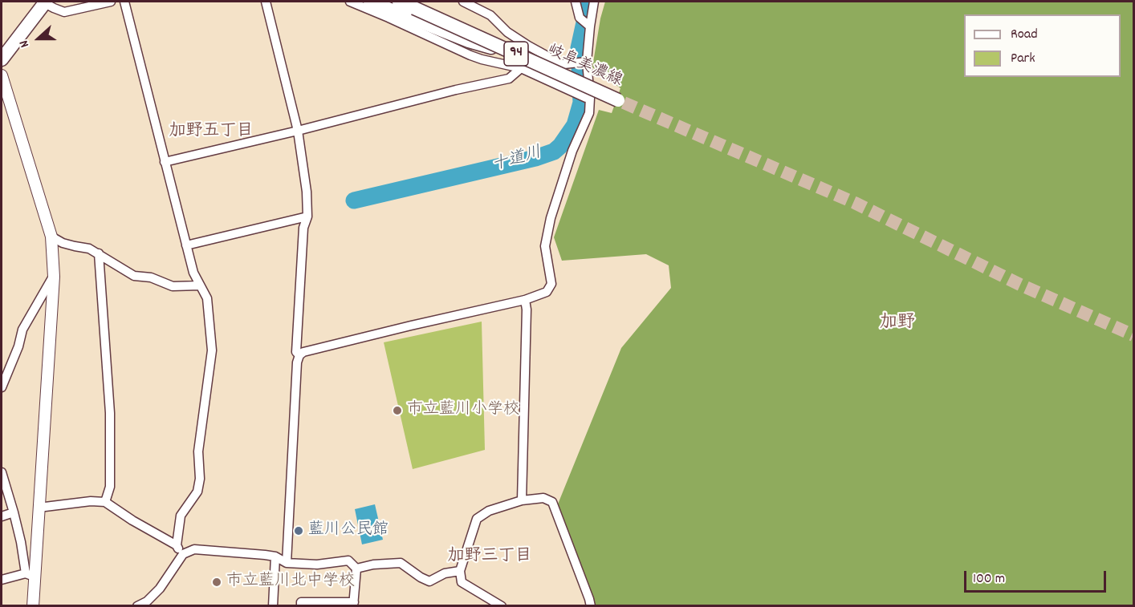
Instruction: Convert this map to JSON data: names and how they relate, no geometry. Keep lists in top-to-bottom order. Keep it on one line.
{"streets":{"main road":["94","岐阜美濃線"]},"crossings":[["94","岐阜美濃線"]],"districts":["加野五丁目","加野","加野三丁目"],"water":["十道川"],"places":["市立藍川小学校","藍川公民館","市立藍川北中学校"],"legend":["Road","Park"],"scale_bar":"100 m","north":"left"}
